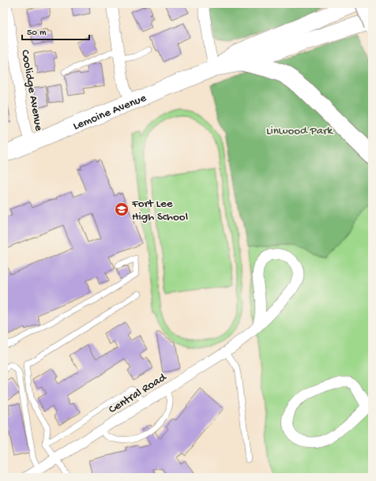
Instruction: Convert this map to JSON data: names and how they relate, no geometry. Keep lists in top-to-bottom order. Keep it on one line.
{"streets":{"main road":["Lemoine Avenue"],"street":["Coolidge Avenue","Central Road"]},"crossings":[["Coolidge Avenue","Lemoine Avenue"]],"parks":["Linwood Park"],"places":{"school or university":["Fort Lee High School"]},"scale_bar":"50 m"}
